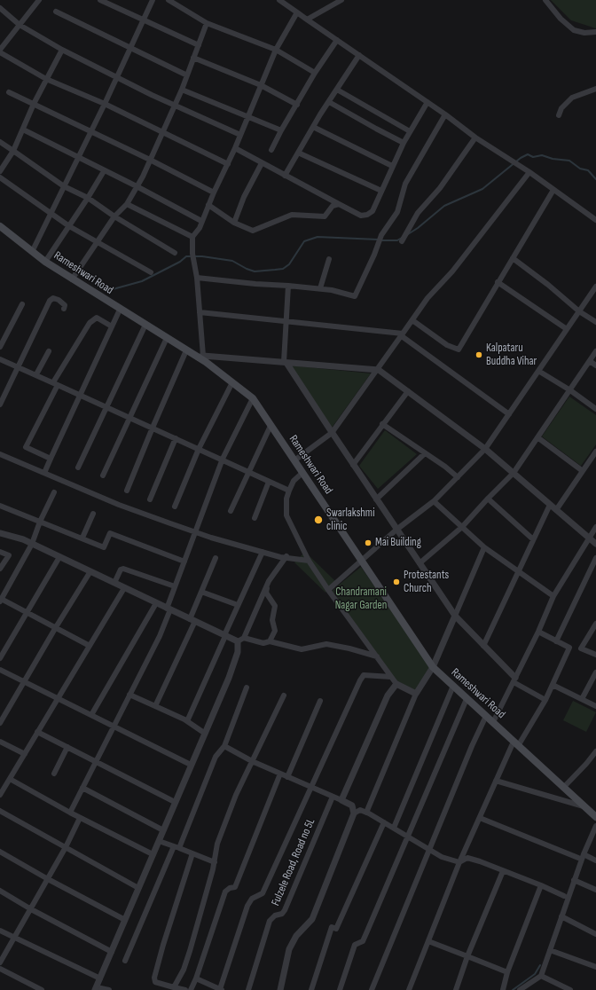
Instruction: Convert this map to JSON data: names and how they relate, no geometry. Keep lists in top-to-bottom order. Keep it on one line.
{"streets":{"main road":["Rameshwari Road"],"street":["Fulzele Road, Road no 5L"]},"parks":["Chandramani Nagar Garden"],"places":["Kalpataru Buddha Vihar","Swarlakshmi clinic","Mai Building","Protestants Church"]}
